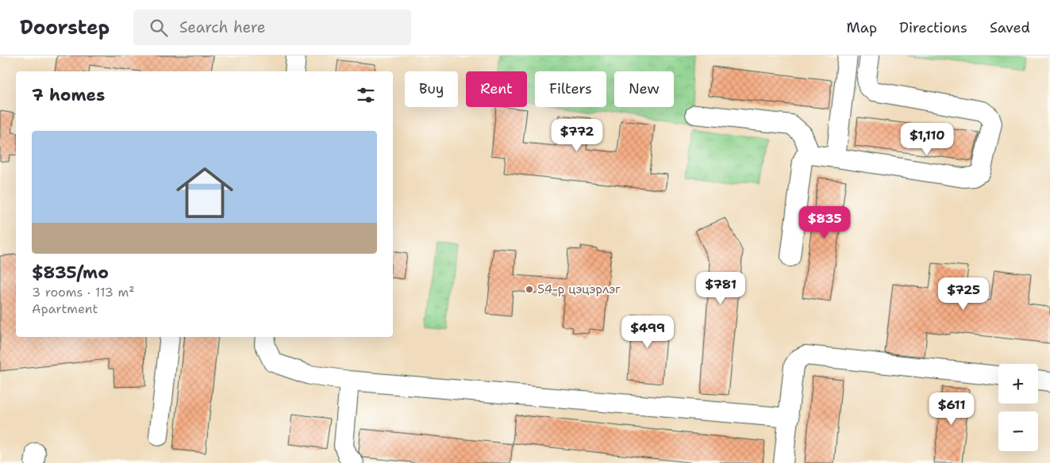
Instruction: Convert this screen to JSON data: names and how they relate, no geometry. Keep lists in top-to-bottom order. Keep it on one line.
{"places":["54-р цэцэрлэг"],"page":{"header":"Doorstep","search":"Search here","nav":["Map","Directions","Saved"],"chip":["Buy","Rent","Filters","New"],"heading":"7 homes","price":["$772","$1,110","$835","$781","$725","$499","$611"],"list":[{"name":"$835/mo","note":"3 rooms · 113 m² · Apartment"}],"map_buttons":["+","−"]}}
